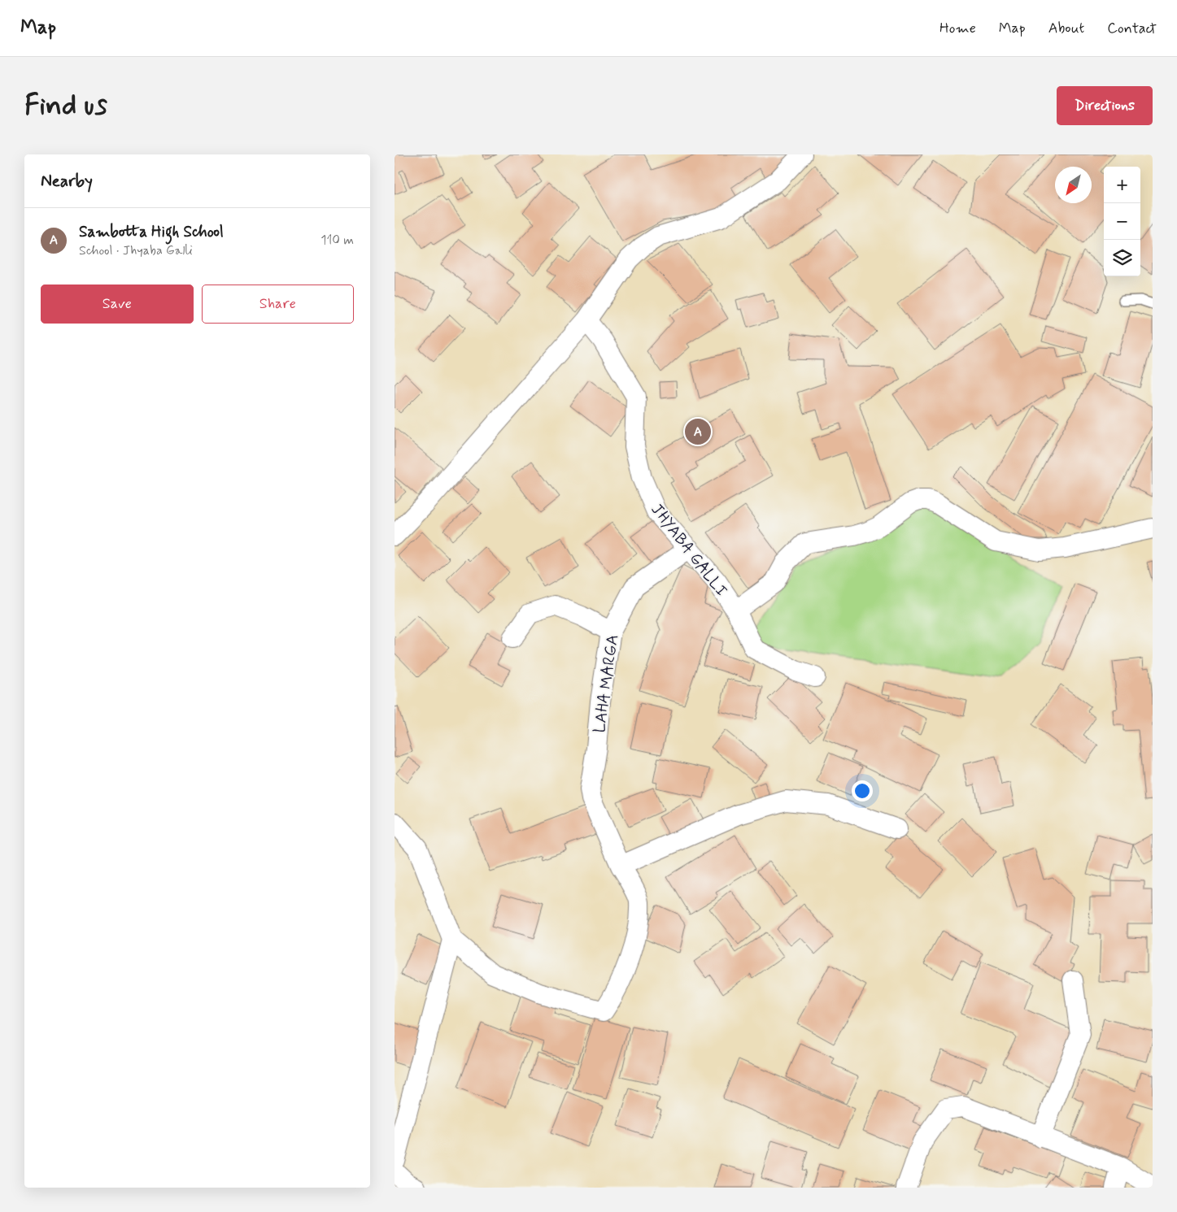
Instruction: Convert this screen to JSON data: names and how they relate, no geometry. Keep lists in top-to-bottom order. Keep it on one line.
{"streets":{"street":["JHYABA GALLI","LAHA MARGA"]},"crossings":[["JHYABA GALLI","LAHA MARGA"]],"north":"bottom left","page":{"header":"Map","nav":["Home","Map","About","Contact"],"buttons":["Directions",["Save","Share"]],"title":"Find us","heading":"Nearby","map_buttons":["+","−"],"list":[{"mark":"A","name":"Sambotta High School","note":"School · Jhyaba Galli","value":"110 m"}],"pins":"A"}}
